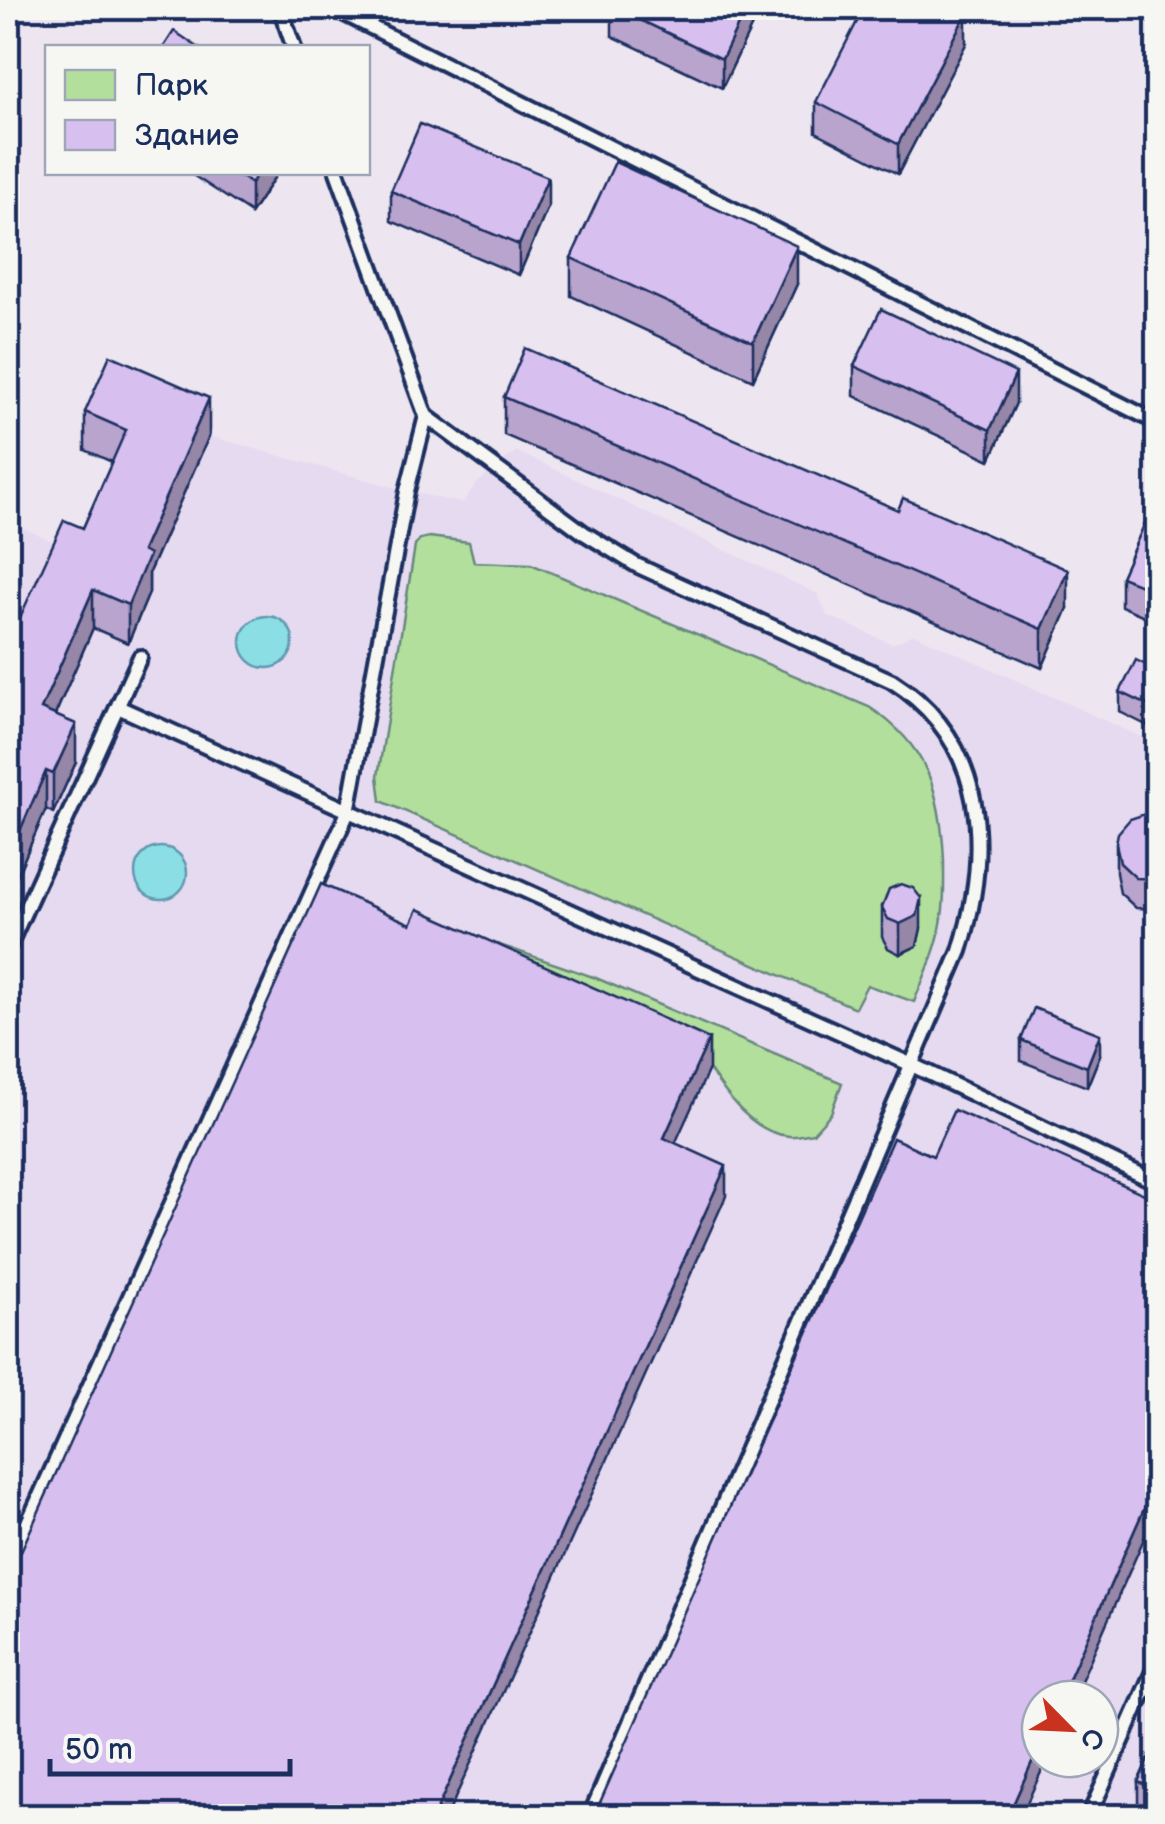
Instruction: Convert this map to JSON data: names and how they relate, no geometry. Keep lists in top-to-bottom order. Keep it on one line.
{"legend":["Парк","Здание"],"scale_bar":"50 m","north":"bottom right"}
